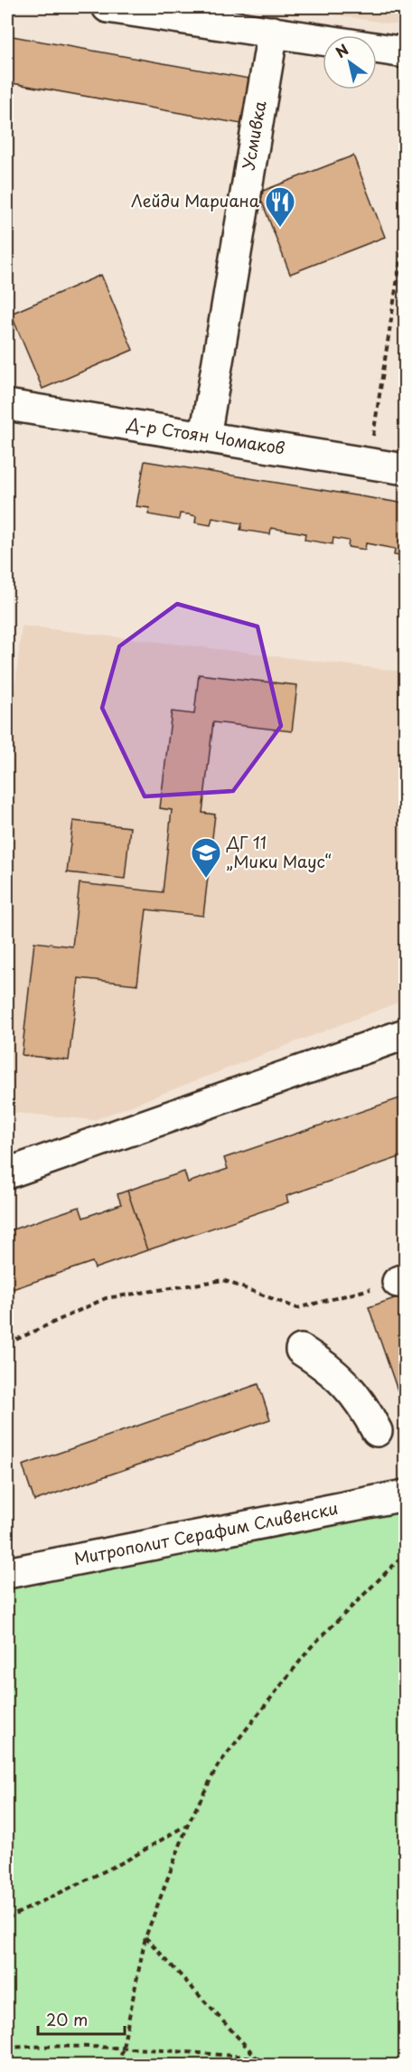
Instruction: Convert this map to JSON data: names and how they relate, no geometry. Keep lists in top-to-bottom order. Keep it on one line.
{"streets":{"street":["Усмивка","Д-р Стоян Чомаков","Митрополит Серафим Сливенски"]},"crossings":[["Усмивка","Д-р Стоян Чомаков"]],"places":{"restaurant":["Лейди Мариана"],"school or university":["ДГ 11 „Мики Маус“"]},"scale_bar":"20 m","north":"top left"}
